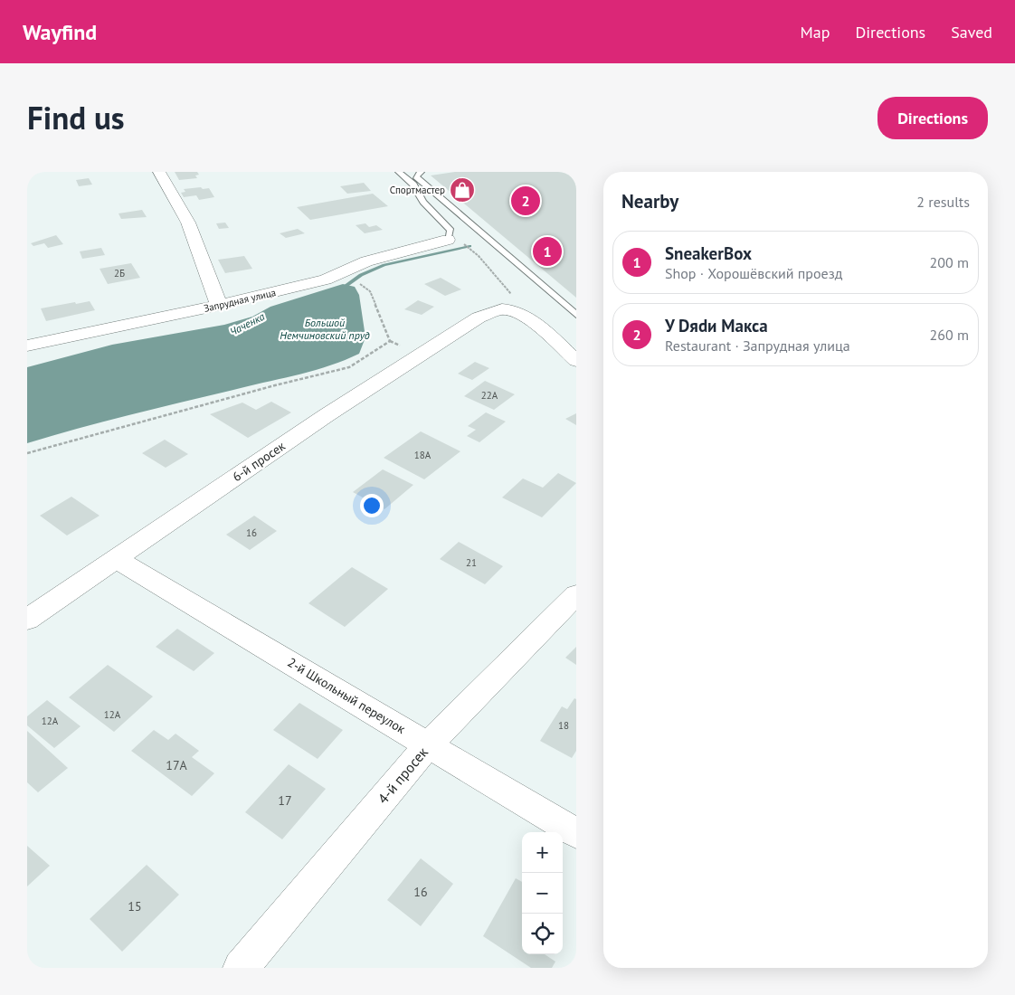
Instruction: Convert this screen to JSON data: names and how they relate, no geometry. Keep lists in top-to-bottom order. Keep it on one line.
{"streets":{"street":["Запрудная улица","6-й просек","2-й Школьный переулок","4-й просек"]},"crossings":[["6-й просек","2-й Школьный переулок"],["2-й Школьный переулок","4-й просек"]],"water":["Большой Немчиновский пруд","Чаченка"],"places":{"shop":["Спортмастер"]},"house_numbers":["2Б","22А","18А","16","21","12А","12А","18","17А","17","16","15"],"page":{"header":"Wayfind","nav":["Map","Directions","Saved"],"title":"Find us","buttons":"Directions","heading":["Nearby","2 results"],"pins":["2","1"],"list":[{"mark":"1","name":"SneakerBox","note":"Shop · Хорошёвский проезд","value":"200 m"},{"mark":"2","name":"У Dяdи Макса","note":"Restaurant · Запрудная улица","value":"260 m"}],"map_buttons":["+","−"]}}
